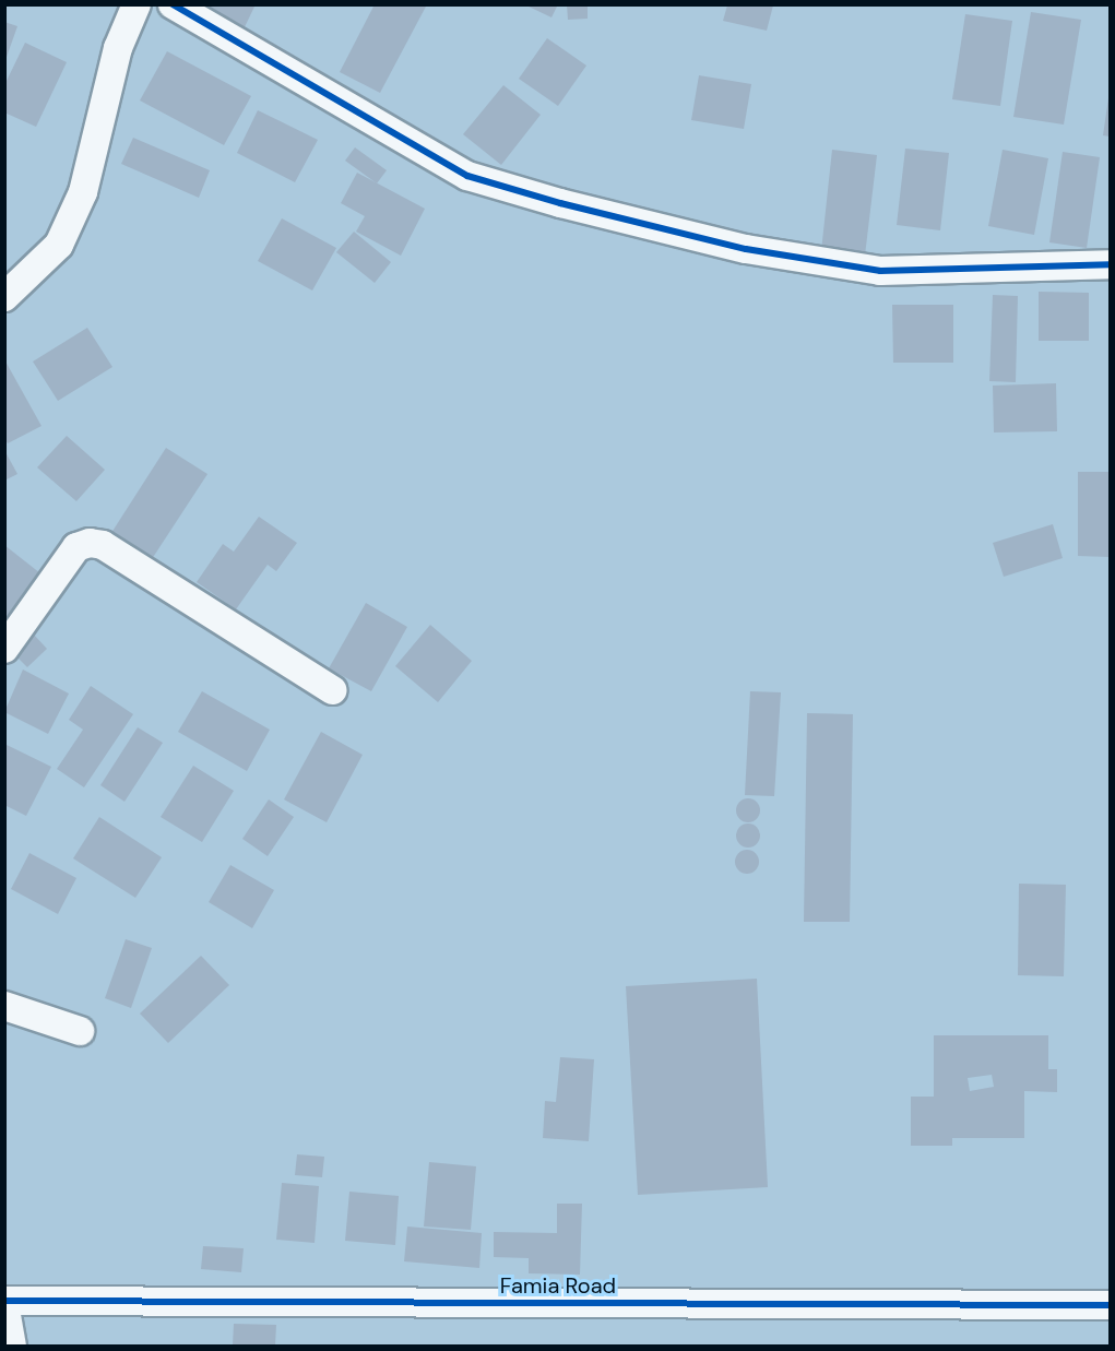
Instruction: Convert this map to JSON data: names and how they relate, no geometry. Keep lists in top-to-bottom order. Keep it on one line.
{"streets":{"street":["Famia Road"]}}
